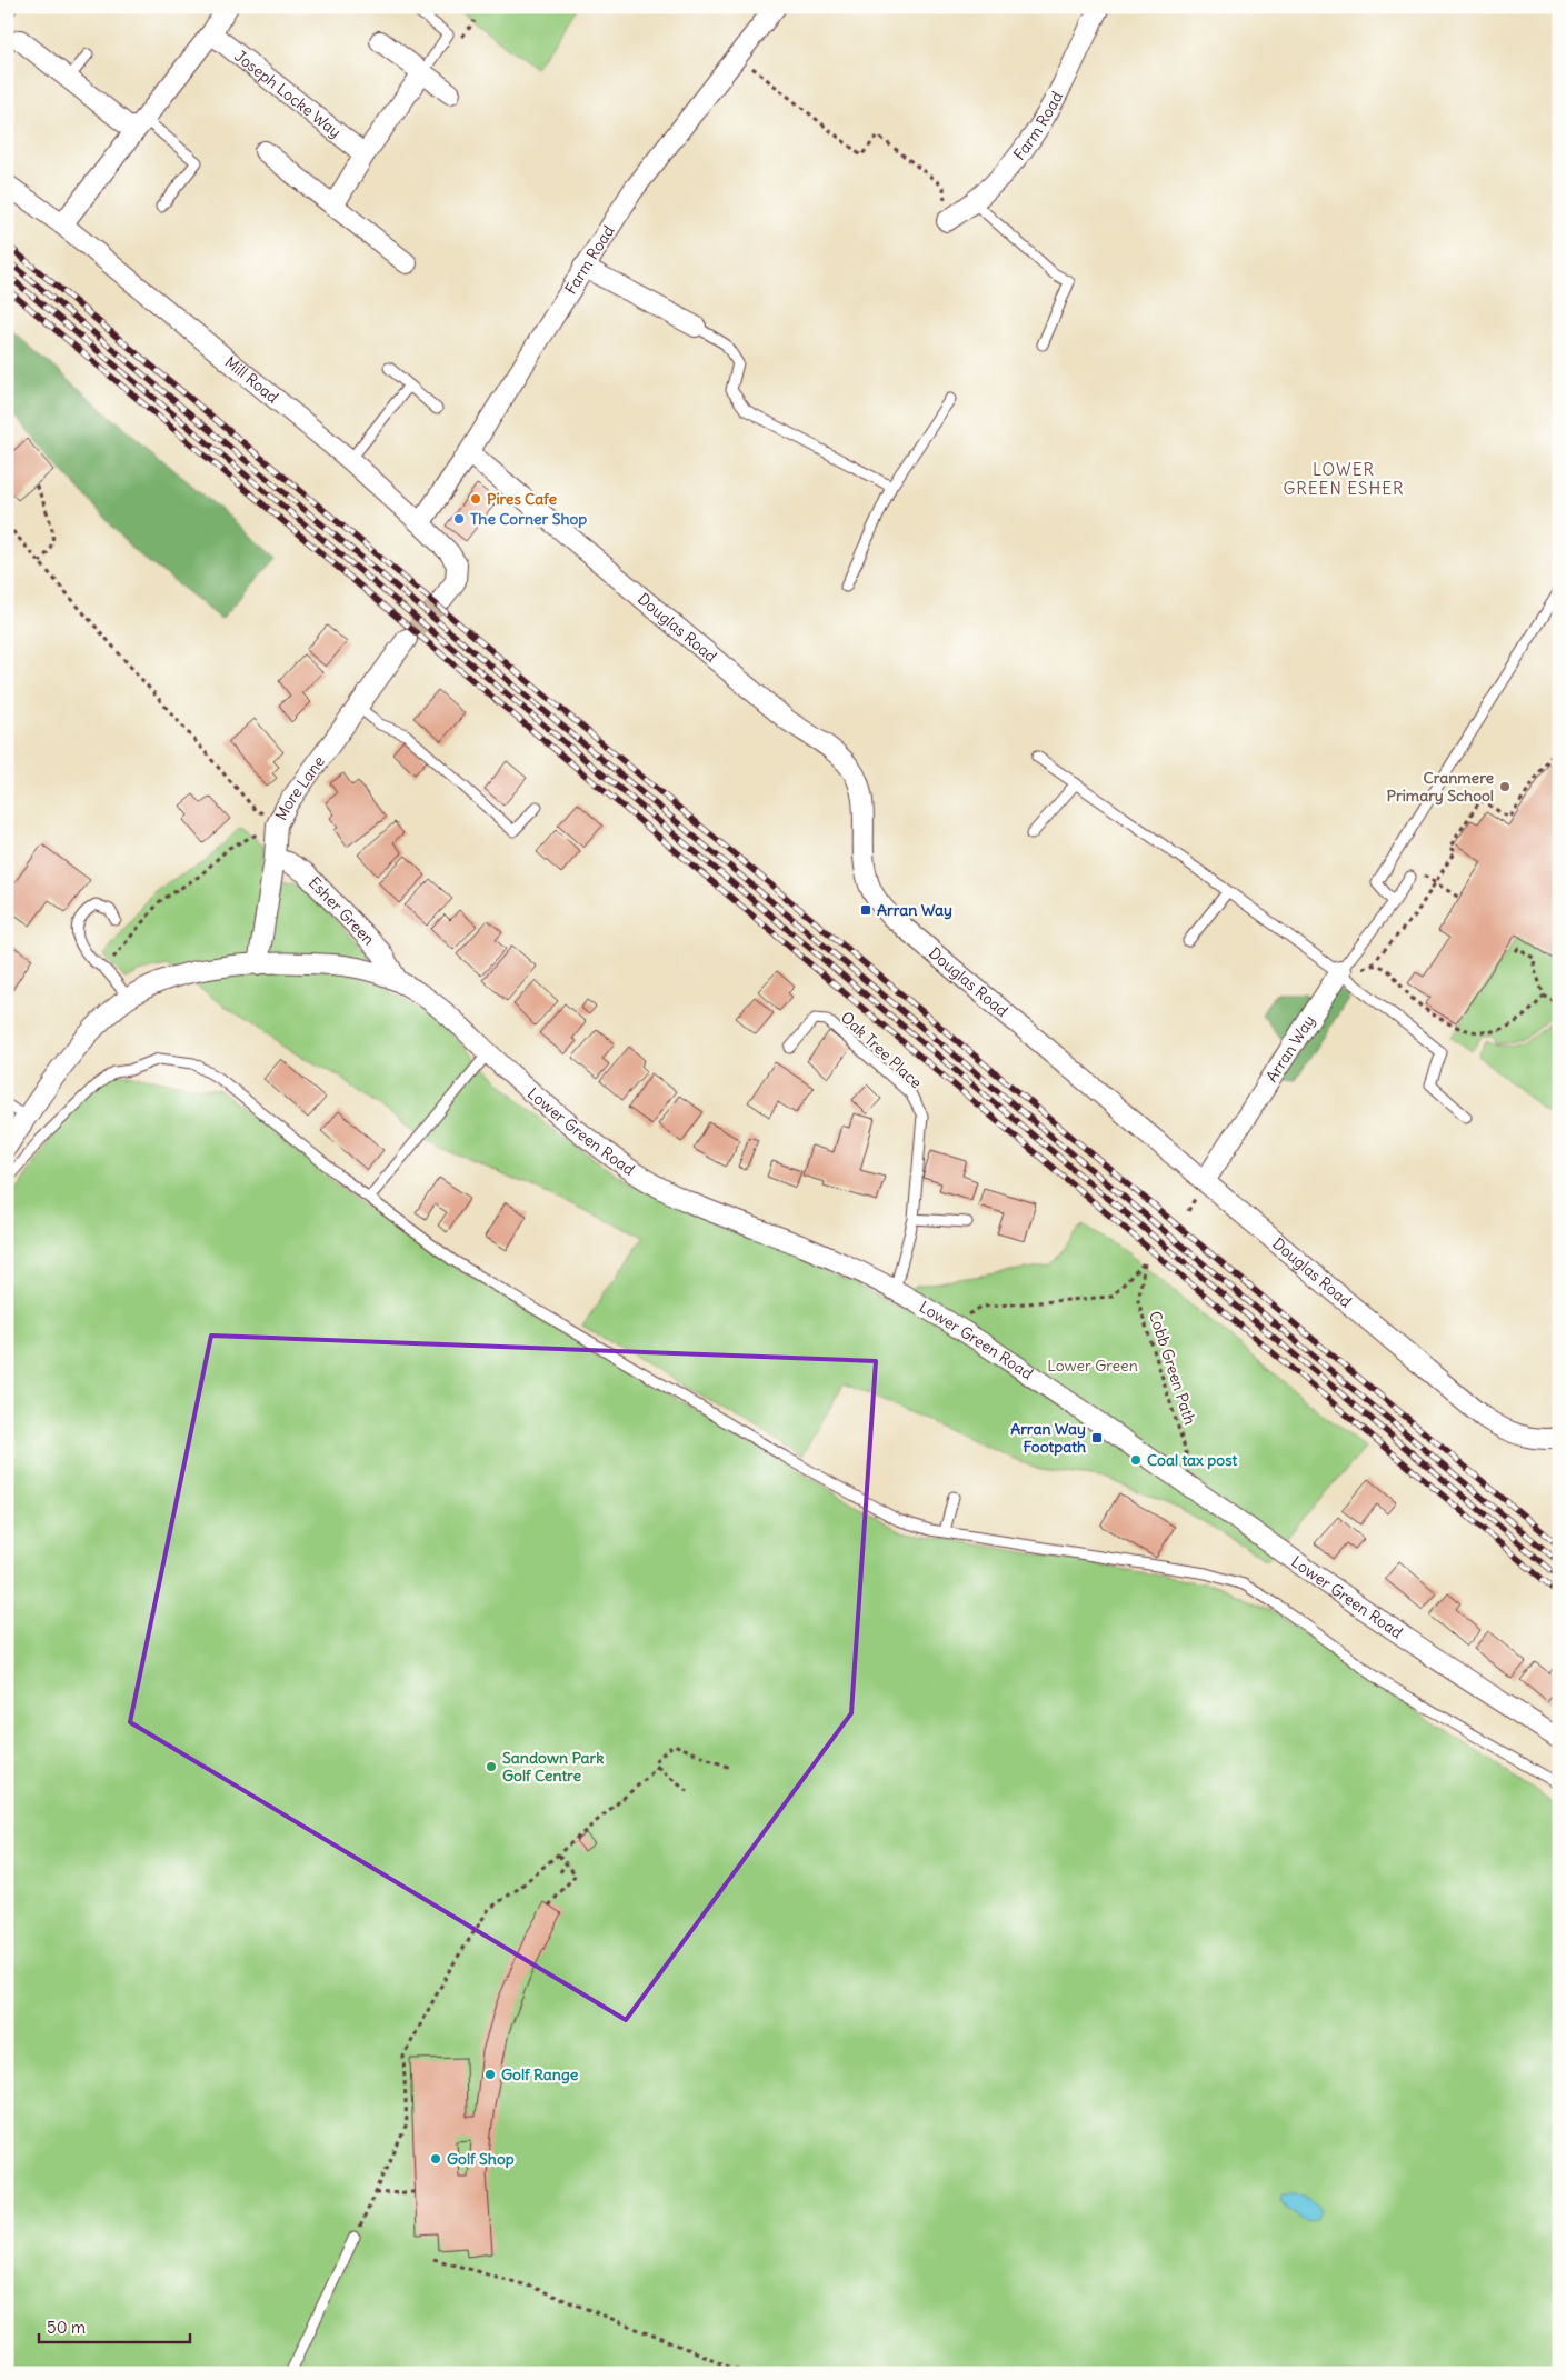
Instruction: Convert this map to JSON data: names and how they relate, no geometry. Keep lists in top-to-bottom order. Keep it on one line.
{"streets":{"street":["Joseph Locke Way","Farm Road","Mill Road","Douglas Road","More Lane","Esher Green","Arran Way","Lower Green Road"],"lane":["Oak Tree Place"],"path":["Cobb Green Path"]},"crossings":[["Farm Road","Mill Road"],["Farm Road","Douglas Road"],["Douglas Road","Arran Way"],["More Lane","Esher Green"],["Oak Tree Place","Lower Green Road"],["Lower Green Road","Cobb Green Path"]],"districts":["LOWER GREEN ESHER"],"parks":["Lower Green"],"places":{"other":["Pires Cafe","The Corner Shop","Cranmere Primary School","Coal tax post","Sandown Park Golf Centre","Golf Range","Golf Shop"],"transit":["Arran Way","Arran Way Footpath"]},"scale_bar":"50 m"}
